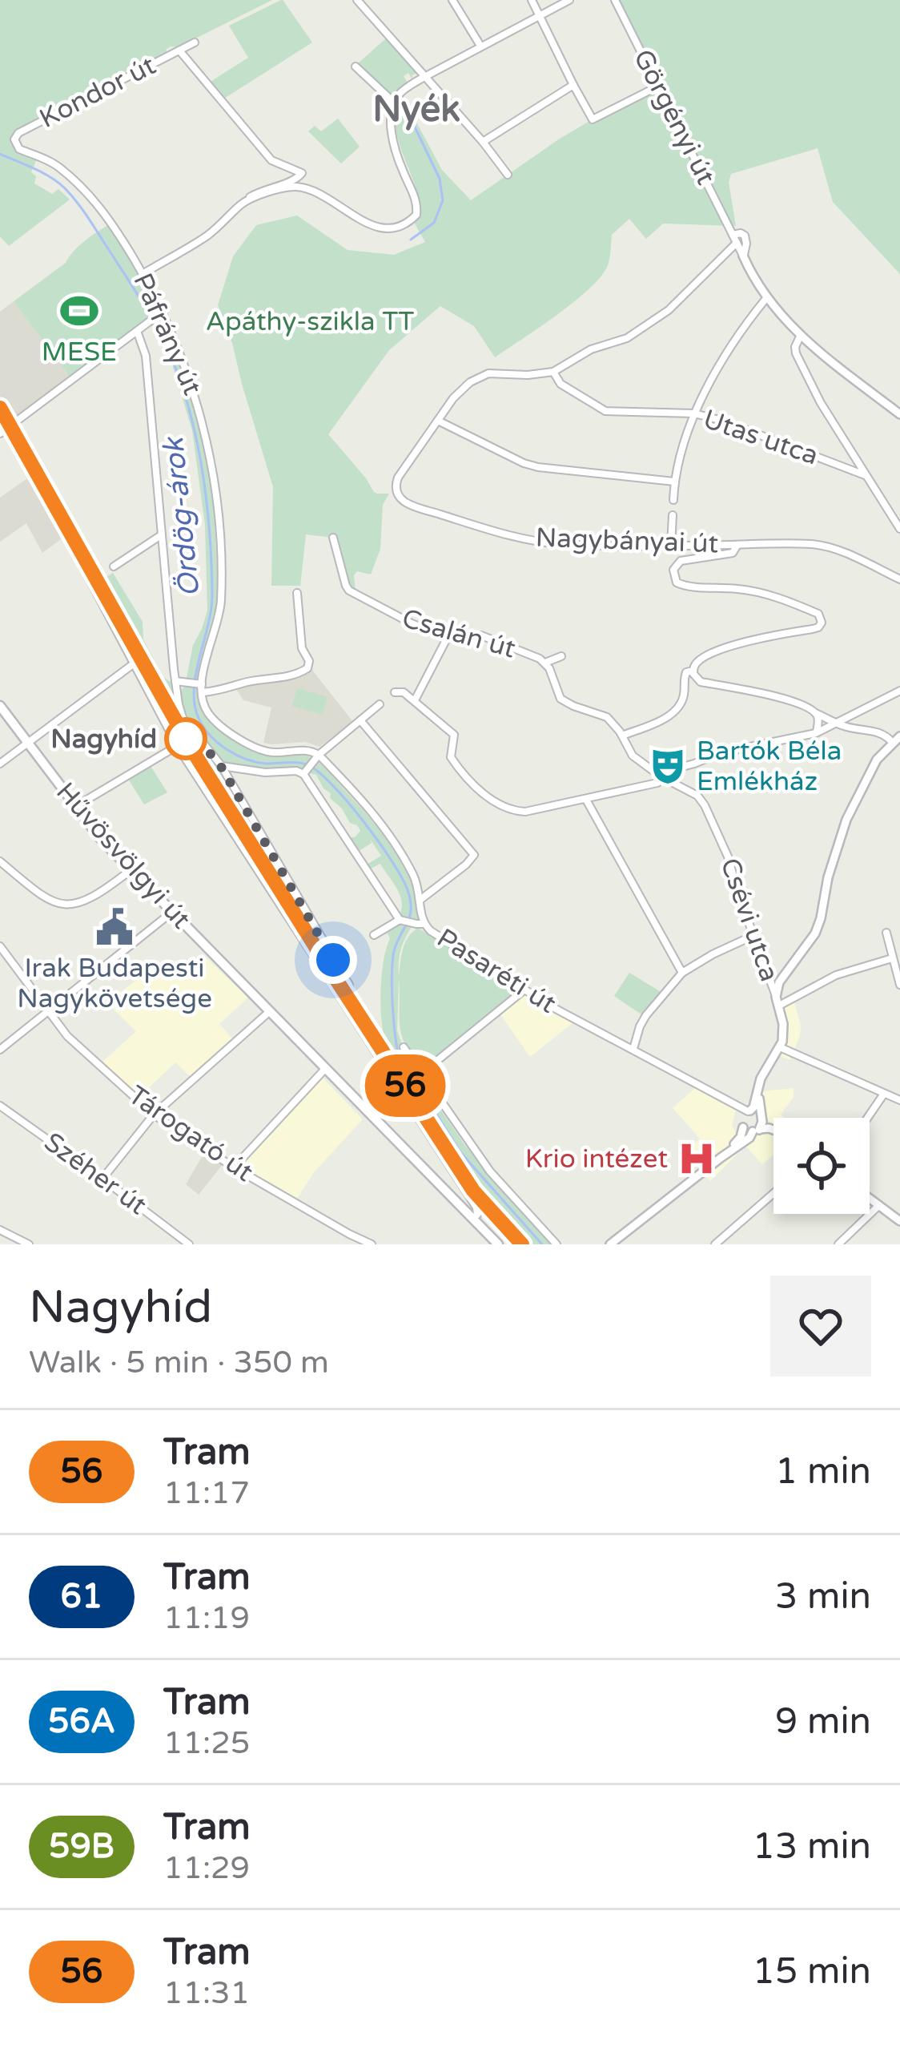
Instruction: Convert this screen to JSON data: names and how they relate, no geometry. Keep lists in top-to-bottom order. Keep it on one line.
{"streets":{"main road":["Hűvösvölgyi út"],"street":["Kondor út","Görgényi út","Páfrány út","Utas utca","Nagybányai út","Csalán út","Csévi utca","Pasaréti út","Tárogató út","Széher út"]},"crossings":[["Kondor út","Páfrány út"],["Utas utca","Nagybányai út"],["Csalán út","Csévi utca"]],"districts":["Nyék"],"water":["Ördög-árok"],"parks":["Apáthy-szikla TT"],"places":{"sports":["MESE"],"other":["Nagyhíd"],"theatre":["Bartók Béla Emlékház"],"public building":["Irak Budapesti Nagykövetsége"],"hospital":["Krio intézet"]},"lines":["tram line 56"],"page":{"on_map":"56","heading":["Nagyhíd","Walk · 5 min · 350 m"],"list":[{"mark":"56","name":"Tram","note":"11:17","value":"1 min"},{"mark":"61","name":"Tram","note":"11:19","value":"3 min"},{"mark":"56A","name":"Tram","note":"11:25","value":"9 min"},{"mark":"59B","name":"Tram","note":"11:29","value":"13 min"},{"mark":"56","name":"Tram","note":"11:31","value":"15 min"}]}}
